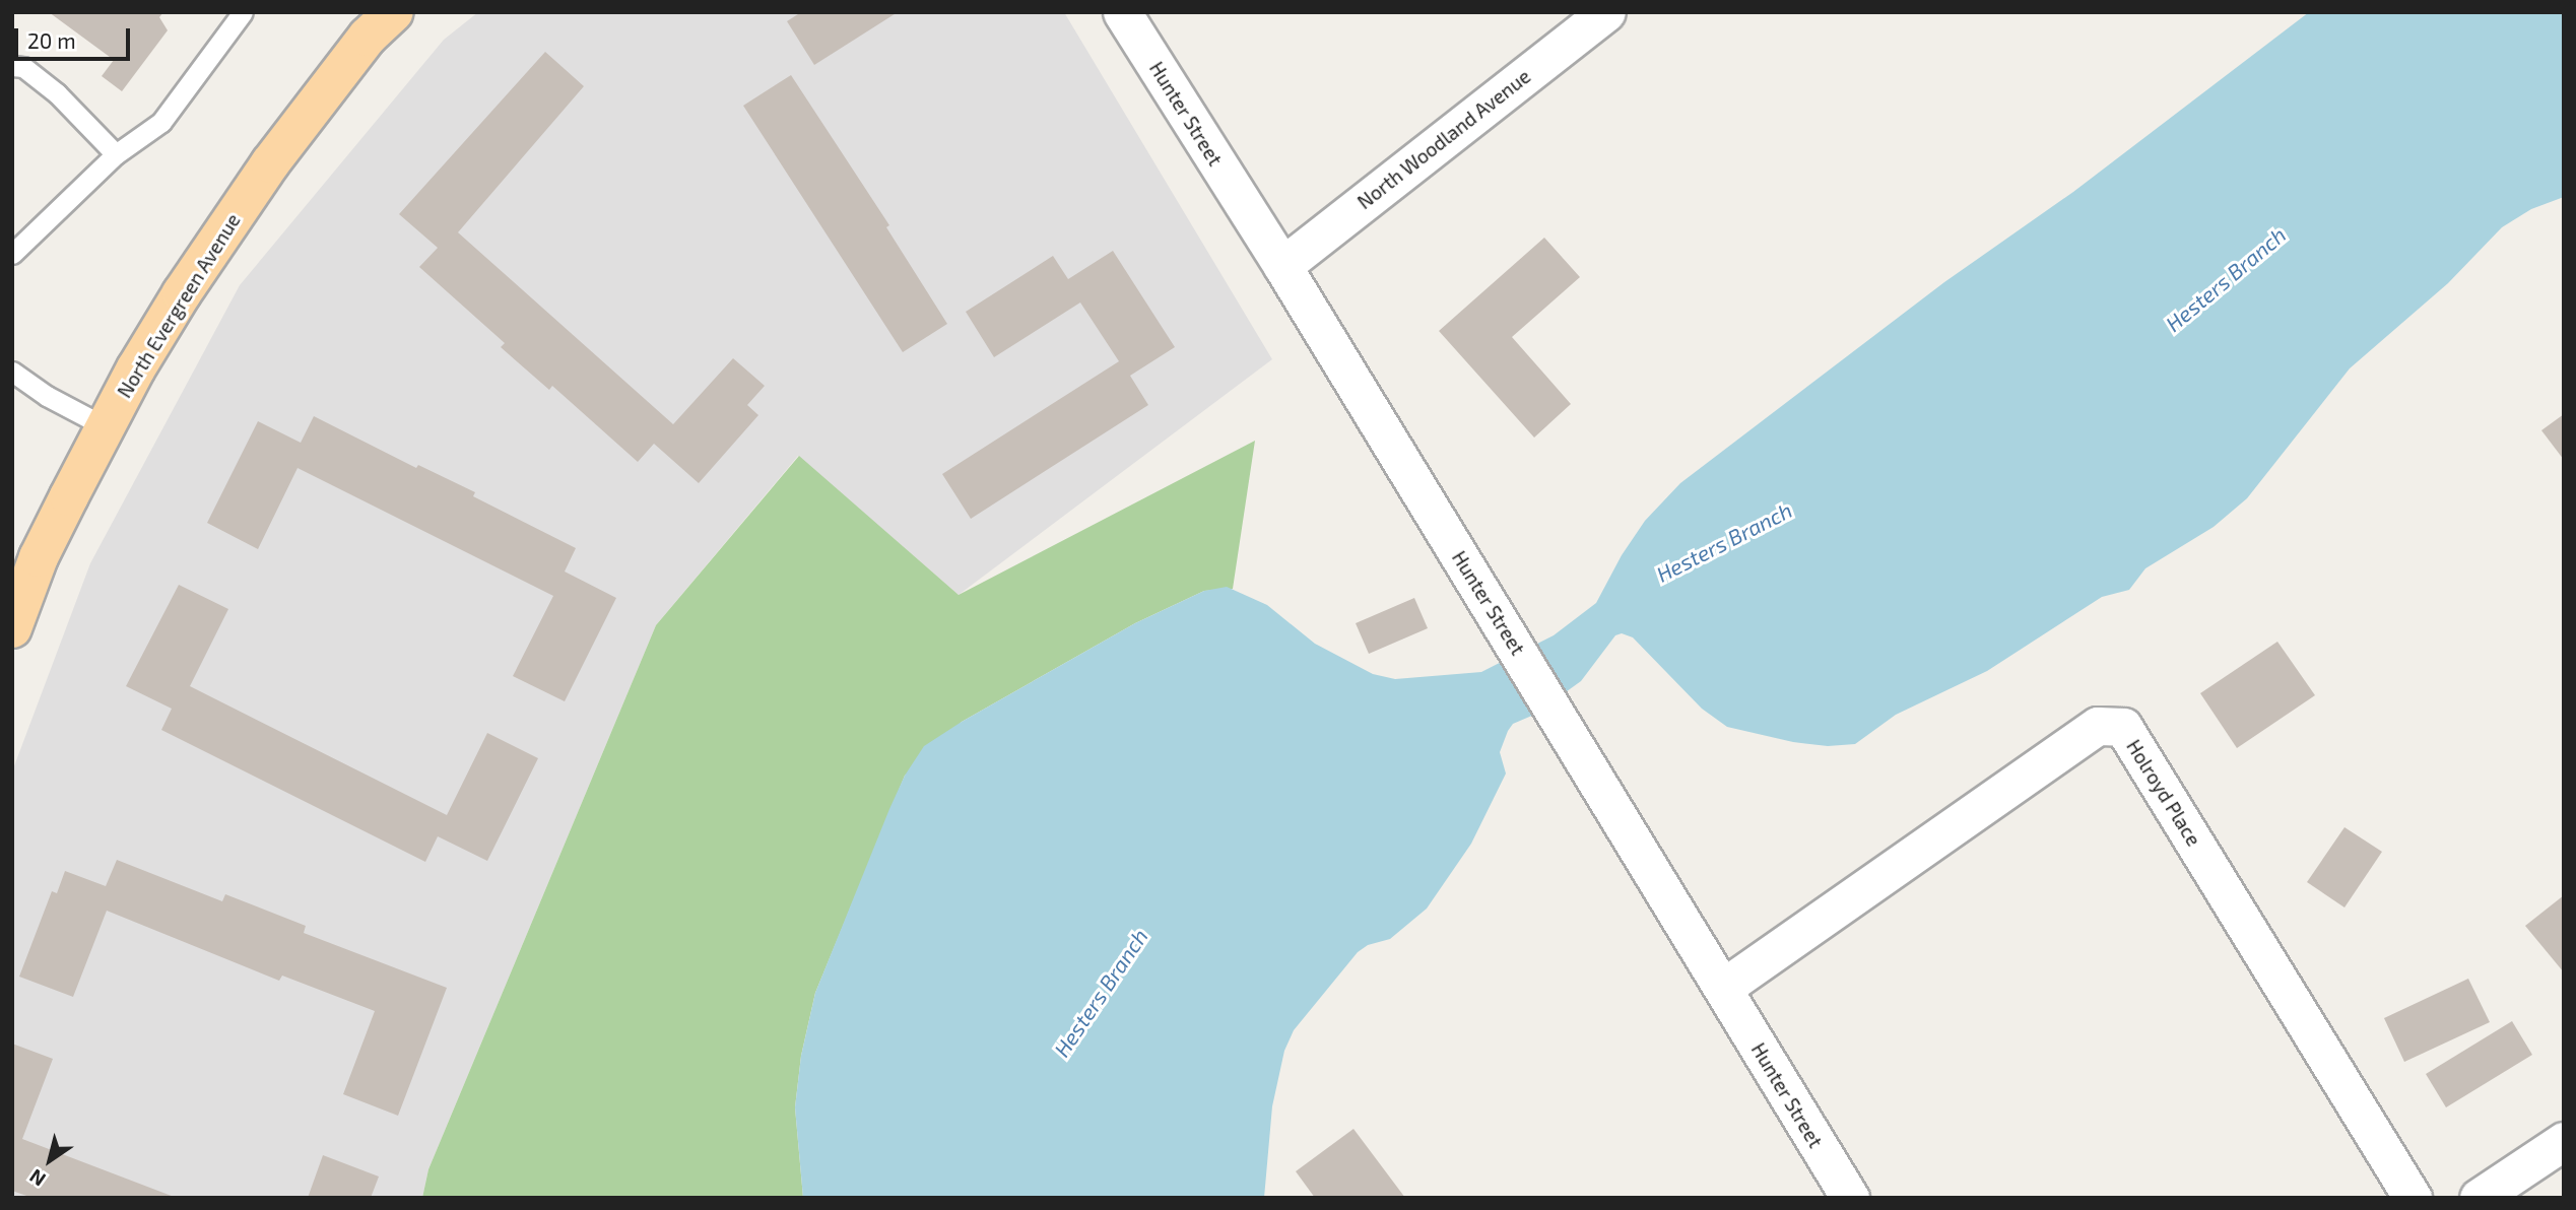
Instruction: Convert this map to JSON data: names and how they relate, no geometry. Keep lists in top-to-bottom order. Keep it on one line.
{"streets":{"main road":["North Evergreen Avenue"],"street":["Hunter Street","North Woodland Avenue","Holroyd Place"]},"crossings":[["Hunter Street","North Woodland Avenue"],["Hunter Street","Holroyd Place"]],"water":["Hesters Branch"],"scale_bar":"20 m","north":"bottom left"}
